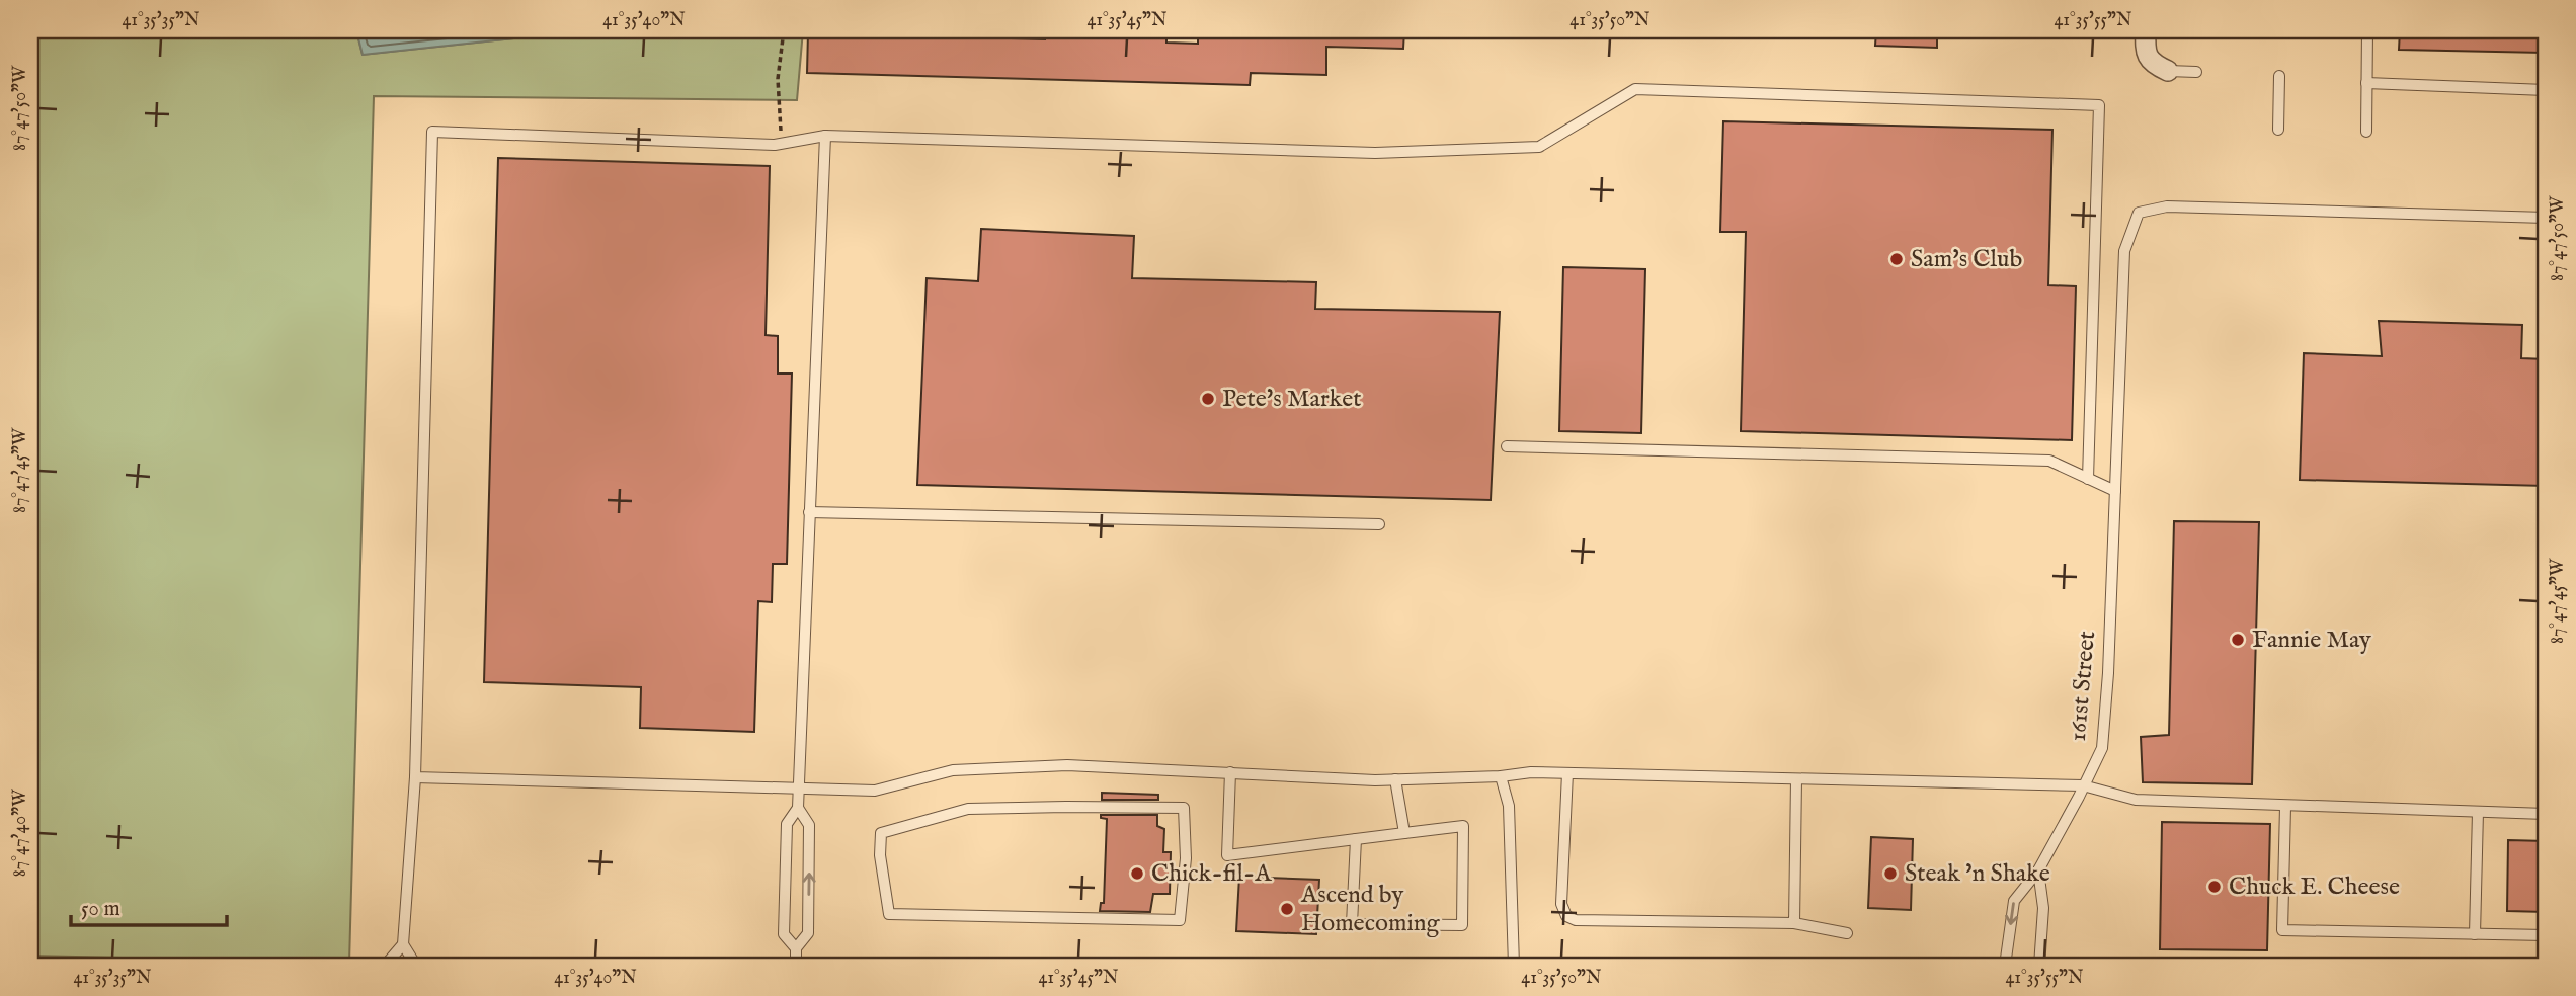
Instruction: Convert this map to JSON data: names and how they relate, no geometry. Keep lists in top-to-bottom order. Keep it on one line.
{"streets":{"lane":["161st Street"]},"places":["Sam's Club","Pete's Market","Fannie May","Chick-fil-A","Steak 'n Shake","Chuck E. Cheese","Ascend by Homecoming"],"scale_bar":"50 m","coordinates":["41°35'35\"N","41°35'40\"N","41°35'45\"N","41°35'50\"N","41°35'55\"N","87°47'50\"W","87°47'45\"W","87°47'40\"W"]}
